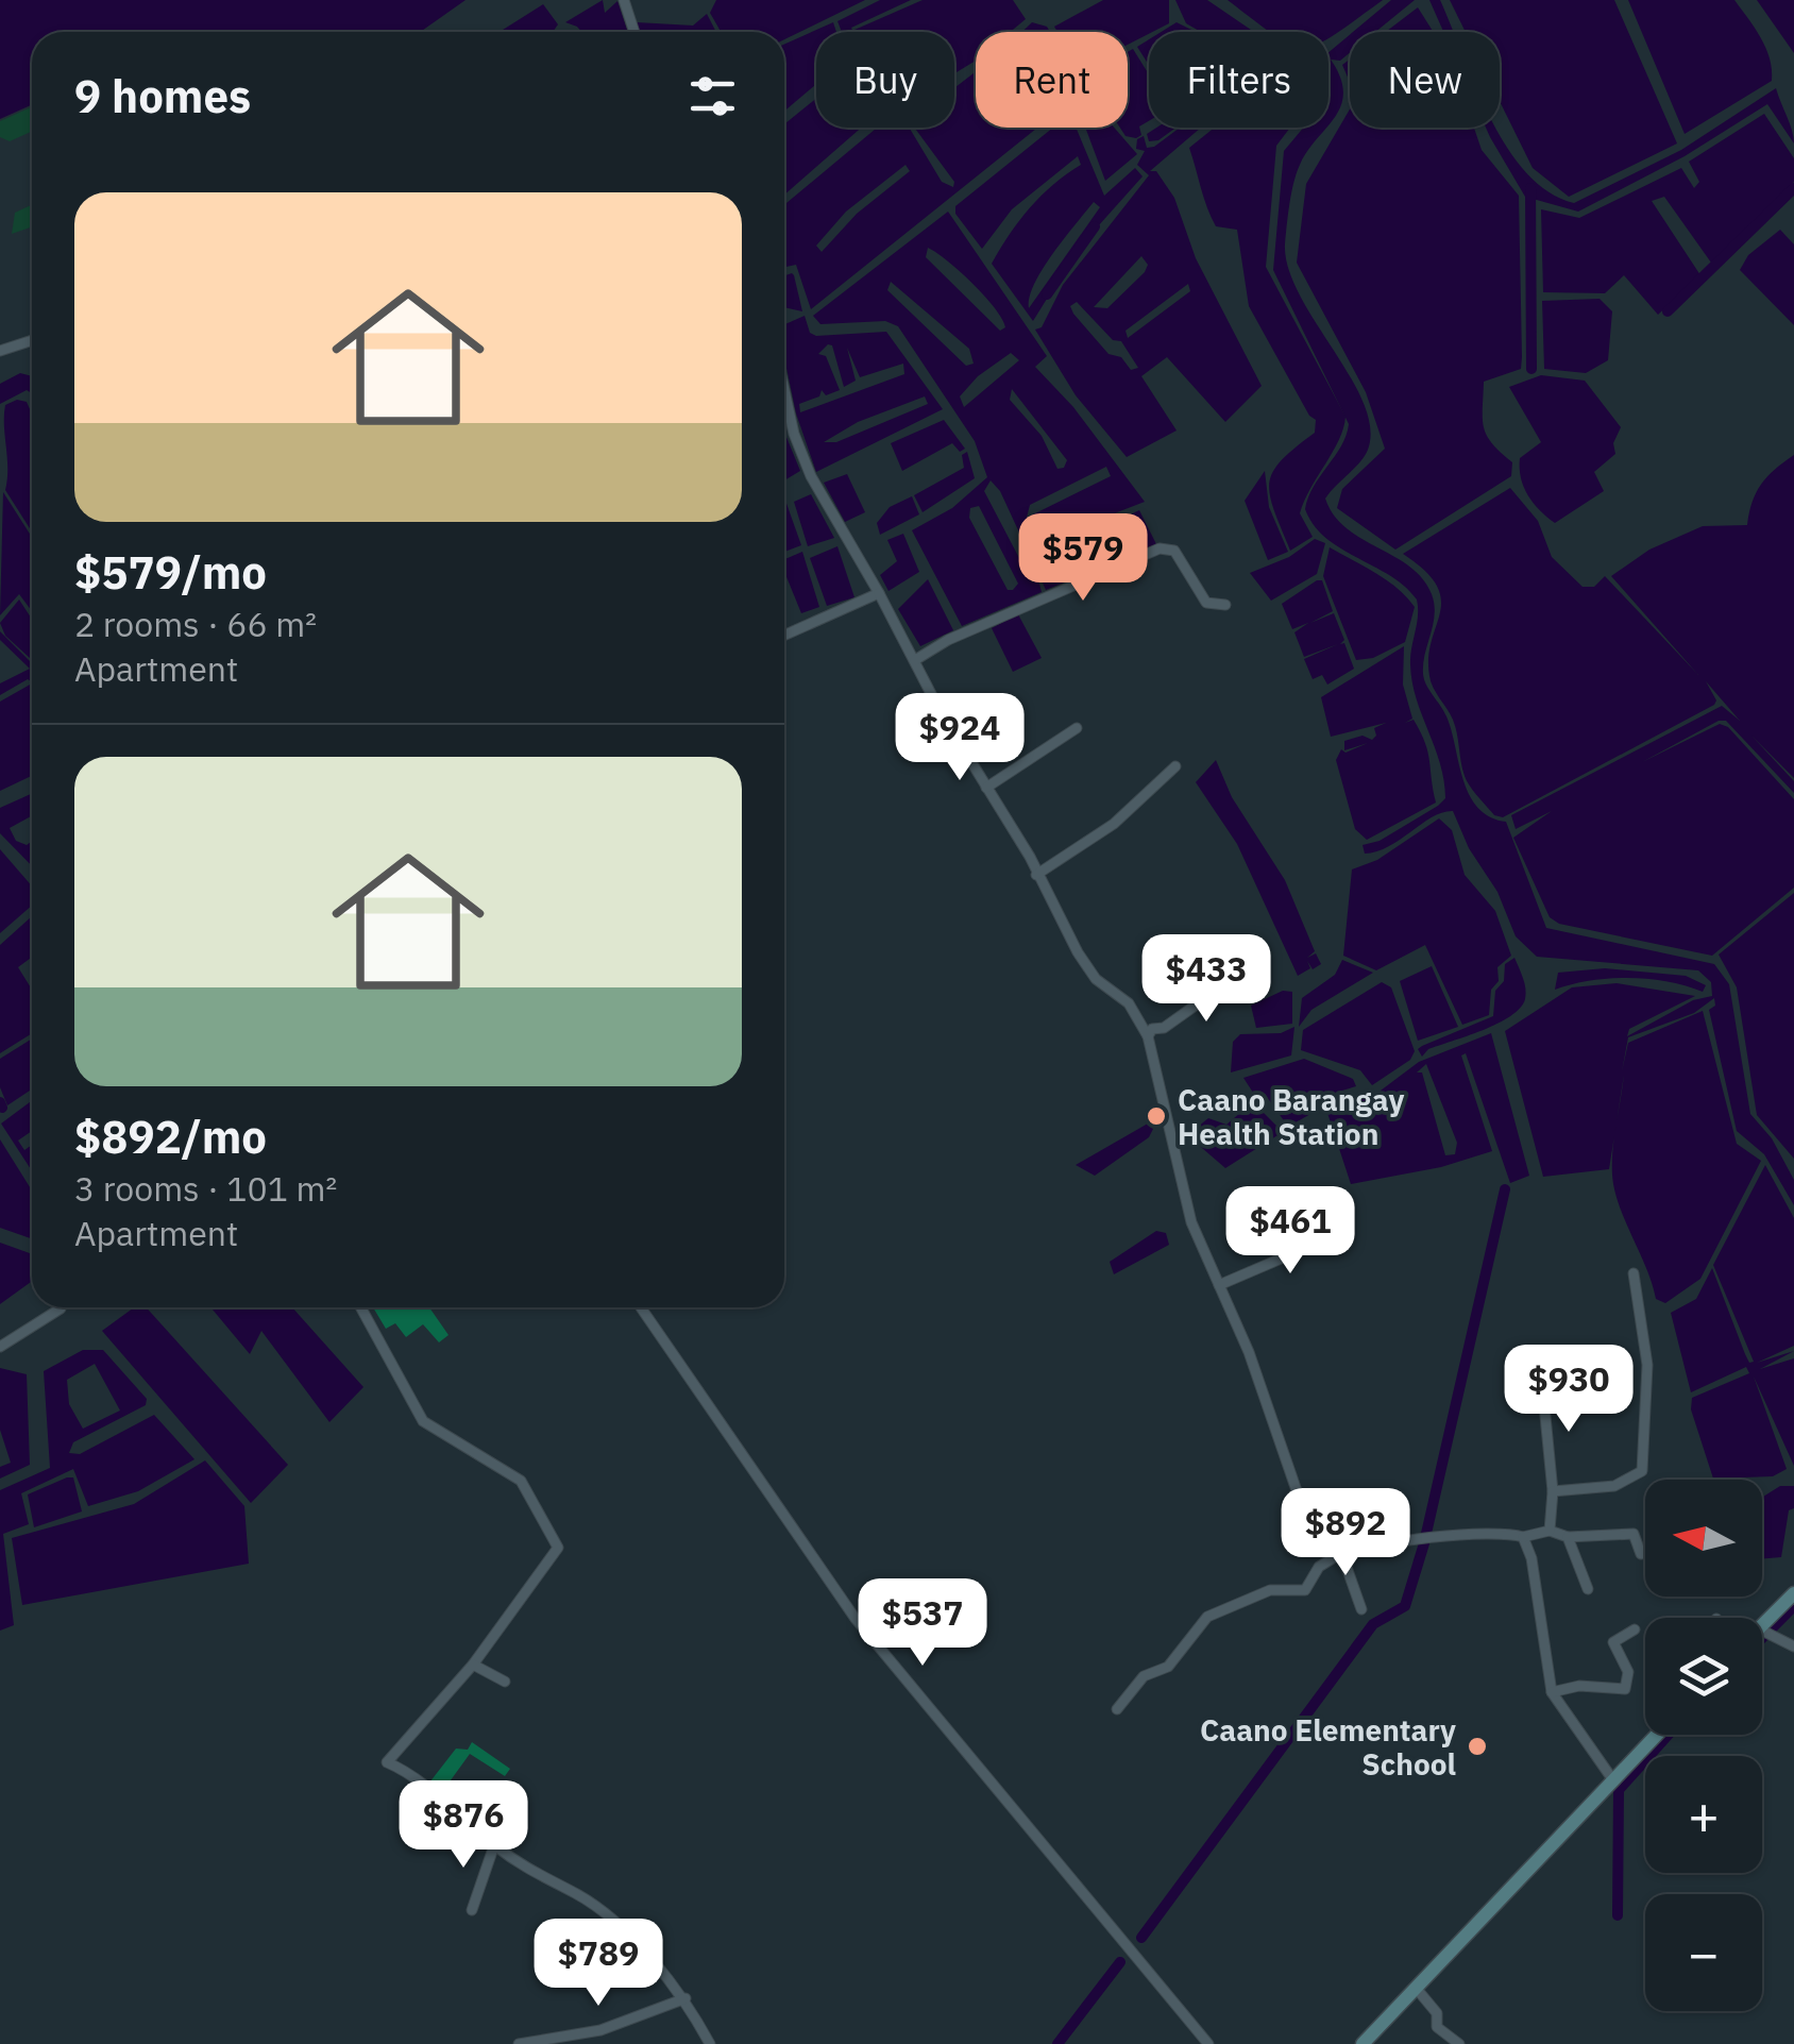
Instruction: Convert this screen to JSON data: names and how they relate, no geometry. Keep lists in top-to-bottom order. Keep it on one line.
{"places":["Caano Barangay Health Station","Caano Elementary School"],"north":"left","page":{"chip":["Buy","Rent","Filters","New"],"heading":"9 homes","list":[{"name":"$579/mo","note":"2 rooms · 66 m² · Apartment"},{"name":"$892/mo","note":"3 rooms · 101 m² · Apartment"}],"price":["$579","$924","$433","$461","$930","$892","$537","$876","$789"],"map_buttons":["+","−"]}}
